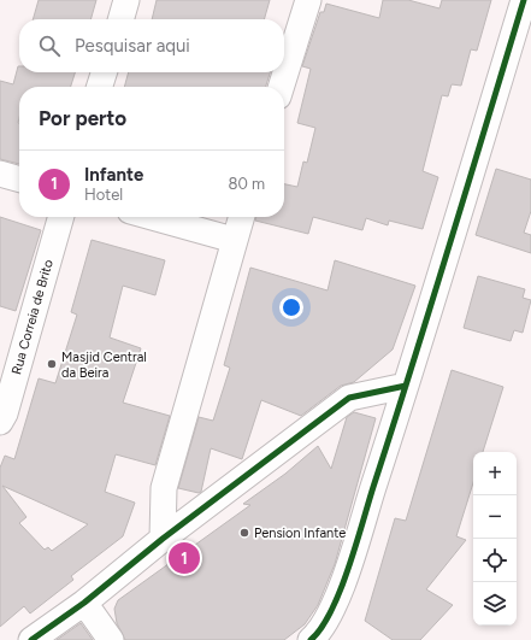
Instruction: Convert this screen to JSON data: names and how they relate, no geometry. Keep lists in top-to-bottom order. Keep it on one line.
{"streets":{"street":["Rua Correia de Brito"]},"places":["Masjid Central da Beira","Pension Infante"],"page":{"search":"Pesquisar aqui","heading":"Por perto","list":[{"mark":"1","name":"Infante","note":"Hotel","value":"80 m"}],"map_buttons":["+","−"],"pins":"1"}}
